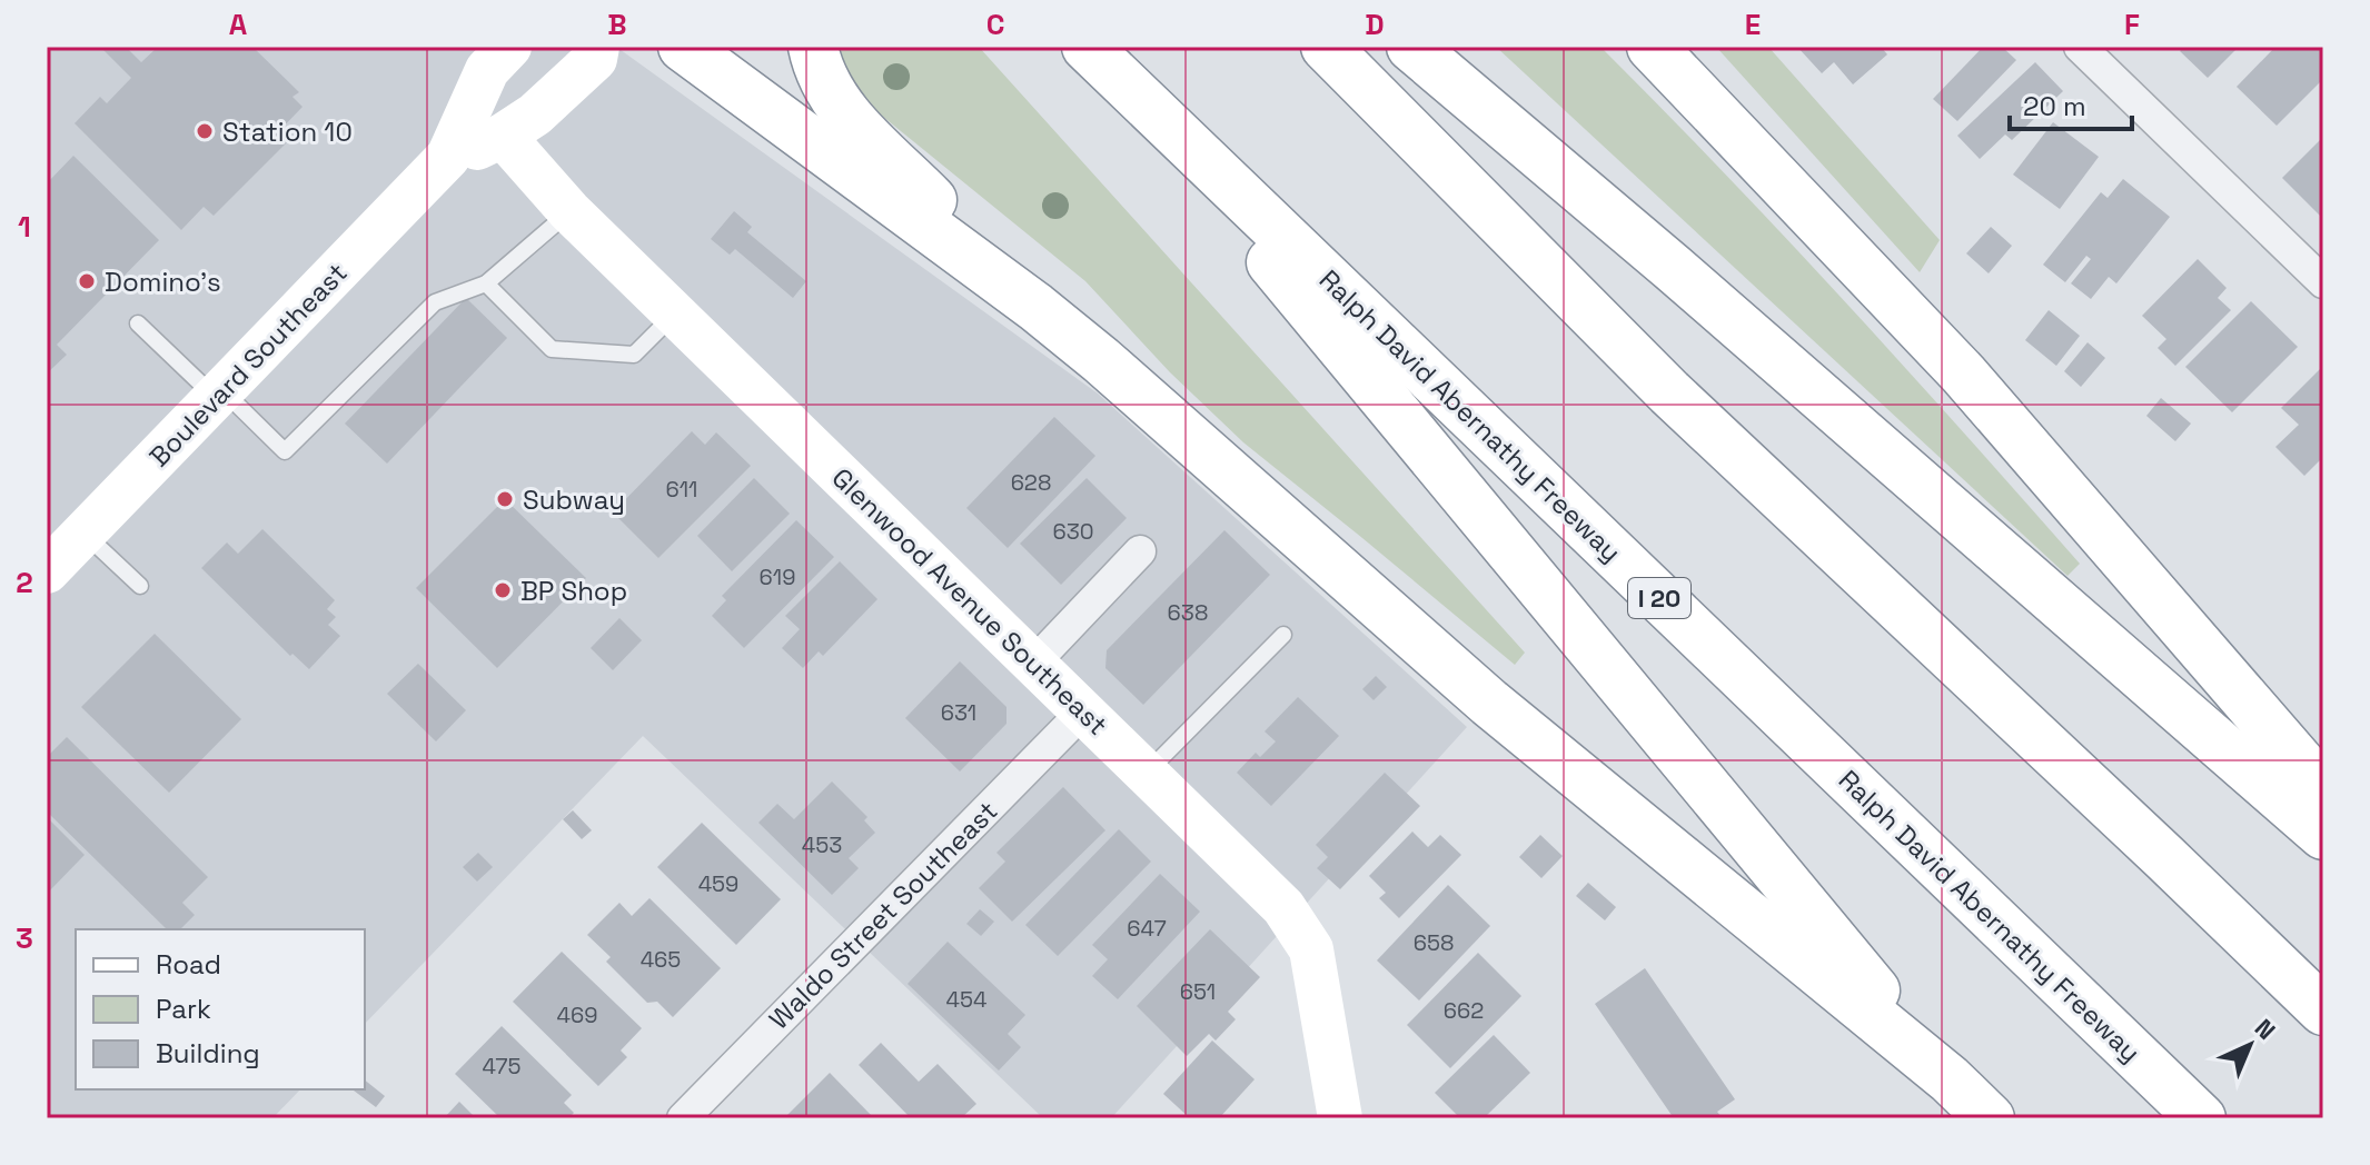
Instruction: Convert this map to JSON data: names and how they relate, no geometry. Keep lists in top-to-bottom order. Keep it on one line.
{"streets":{"highway":["Ralph David Abernathy Freeway","I 20"],"street":["Boulevard Southeast","Glenwood Avenue Southeast","Waldo Street Southeast"]},"crossings":[["Boulevard Southeast","Glenwood Avenue Southeast"],["Glenwood Avenue Southeast","Waldo Street Southeast"]],"places":["Station 10","Domino's","Subway","BP Shop"],"house_numbers":["628","611","630","619","638","631","453","459","647","658","465","651","454","662","469","475"],"legend":["Road","Park","Building"],"scale_bar":"20 m","north":"top right","grid":{"columns":["A","B","C","D","E","F"],"rows":["1","2","3"]}}
